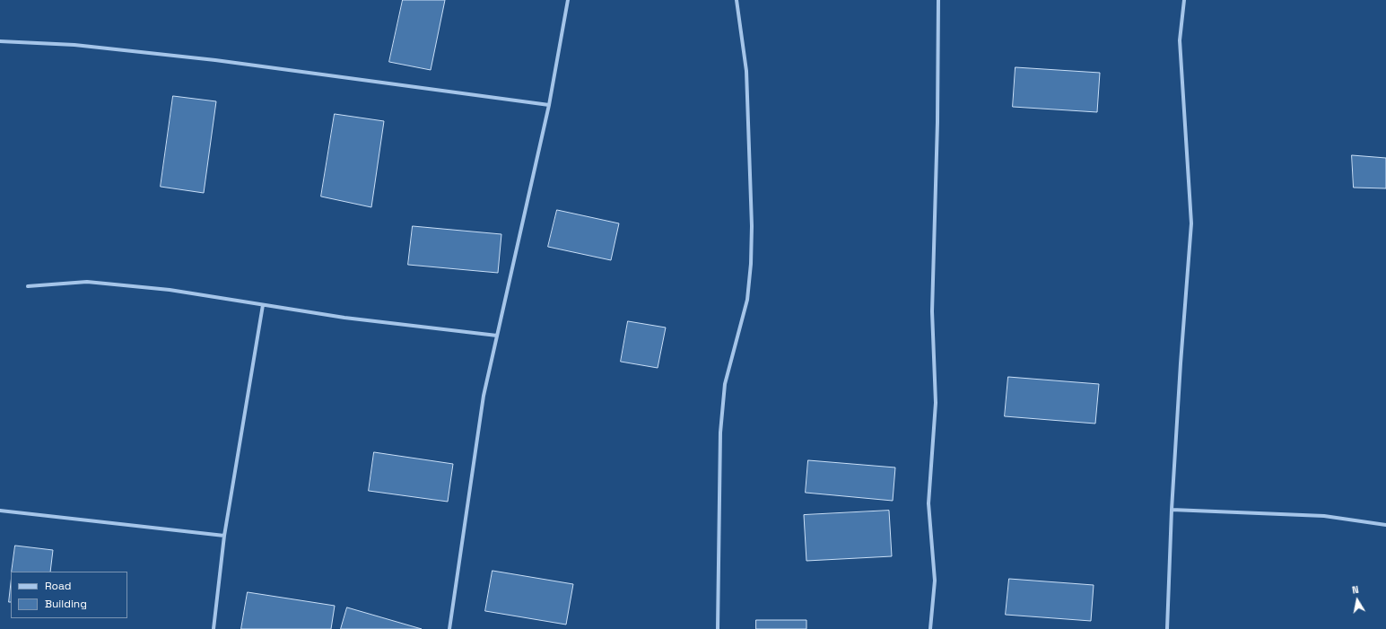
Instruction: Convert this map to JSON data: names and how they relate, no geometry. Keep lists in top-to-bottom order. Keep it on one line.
{"legend":["Road","Building"],"north":"top"}
